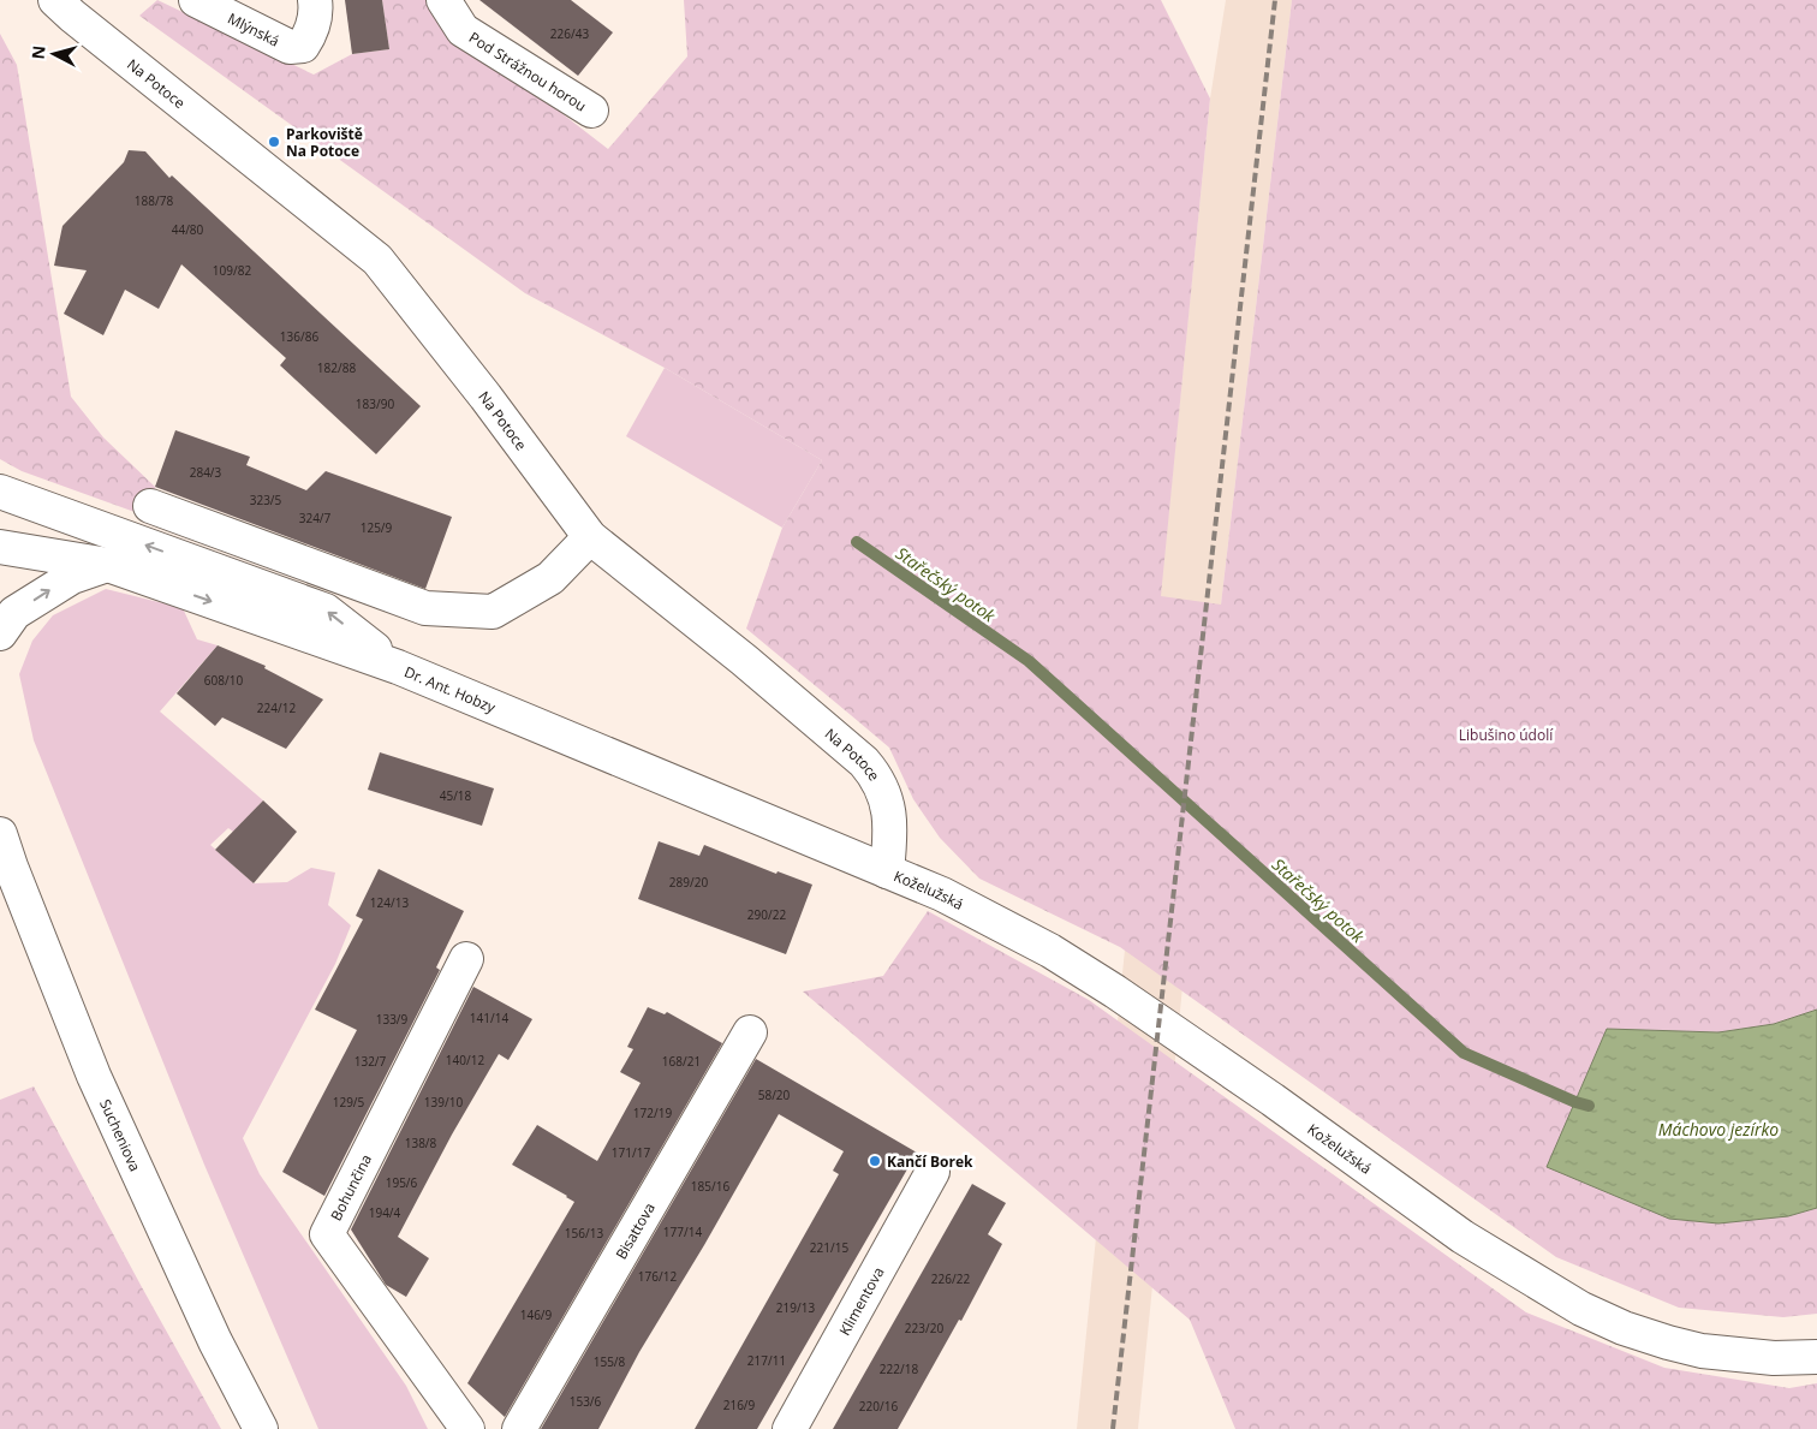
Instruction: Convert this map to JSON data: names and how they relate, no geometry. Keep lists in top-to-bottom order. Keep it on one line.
{"streets":{"street":["Mlýnská","Pod Strážnou horou","Na Potoce","Dr. Ant. Hobzy","Koželužská","Sucheniova","Bohunčina","Bisattova","Klimentova"]},"crossings":[["Na Potoce","Dr. Ant. Hobzy"],["Na Potoce","Koželužská"],["Dr. Ant. Hobzy","Koželužská"]],"water":["Stařečský potok","Máchovo jezírko"],"parks":["Libušino údolí"],"places":["Parkoviště Na Potoce","Kančí Borek"],"house_numbers":["226/43","188/78","44/80","109/82","136/86","182/88","183/90","284/3","323/5","324/7","125/9","608/10","224/12","45/18","289/20","124/13","290/22","141/14","133/9","140/12","132/7","168/21","58/20","129/5","139/10","172/19","138/8","171/17","195/6","185/16","194/4","177/14","156/13","221/15","176/12","226/22","219/13","146/9","223/20","217/11","155/8","222/18","153/6","216/9","220/16"],"north":"left"}
